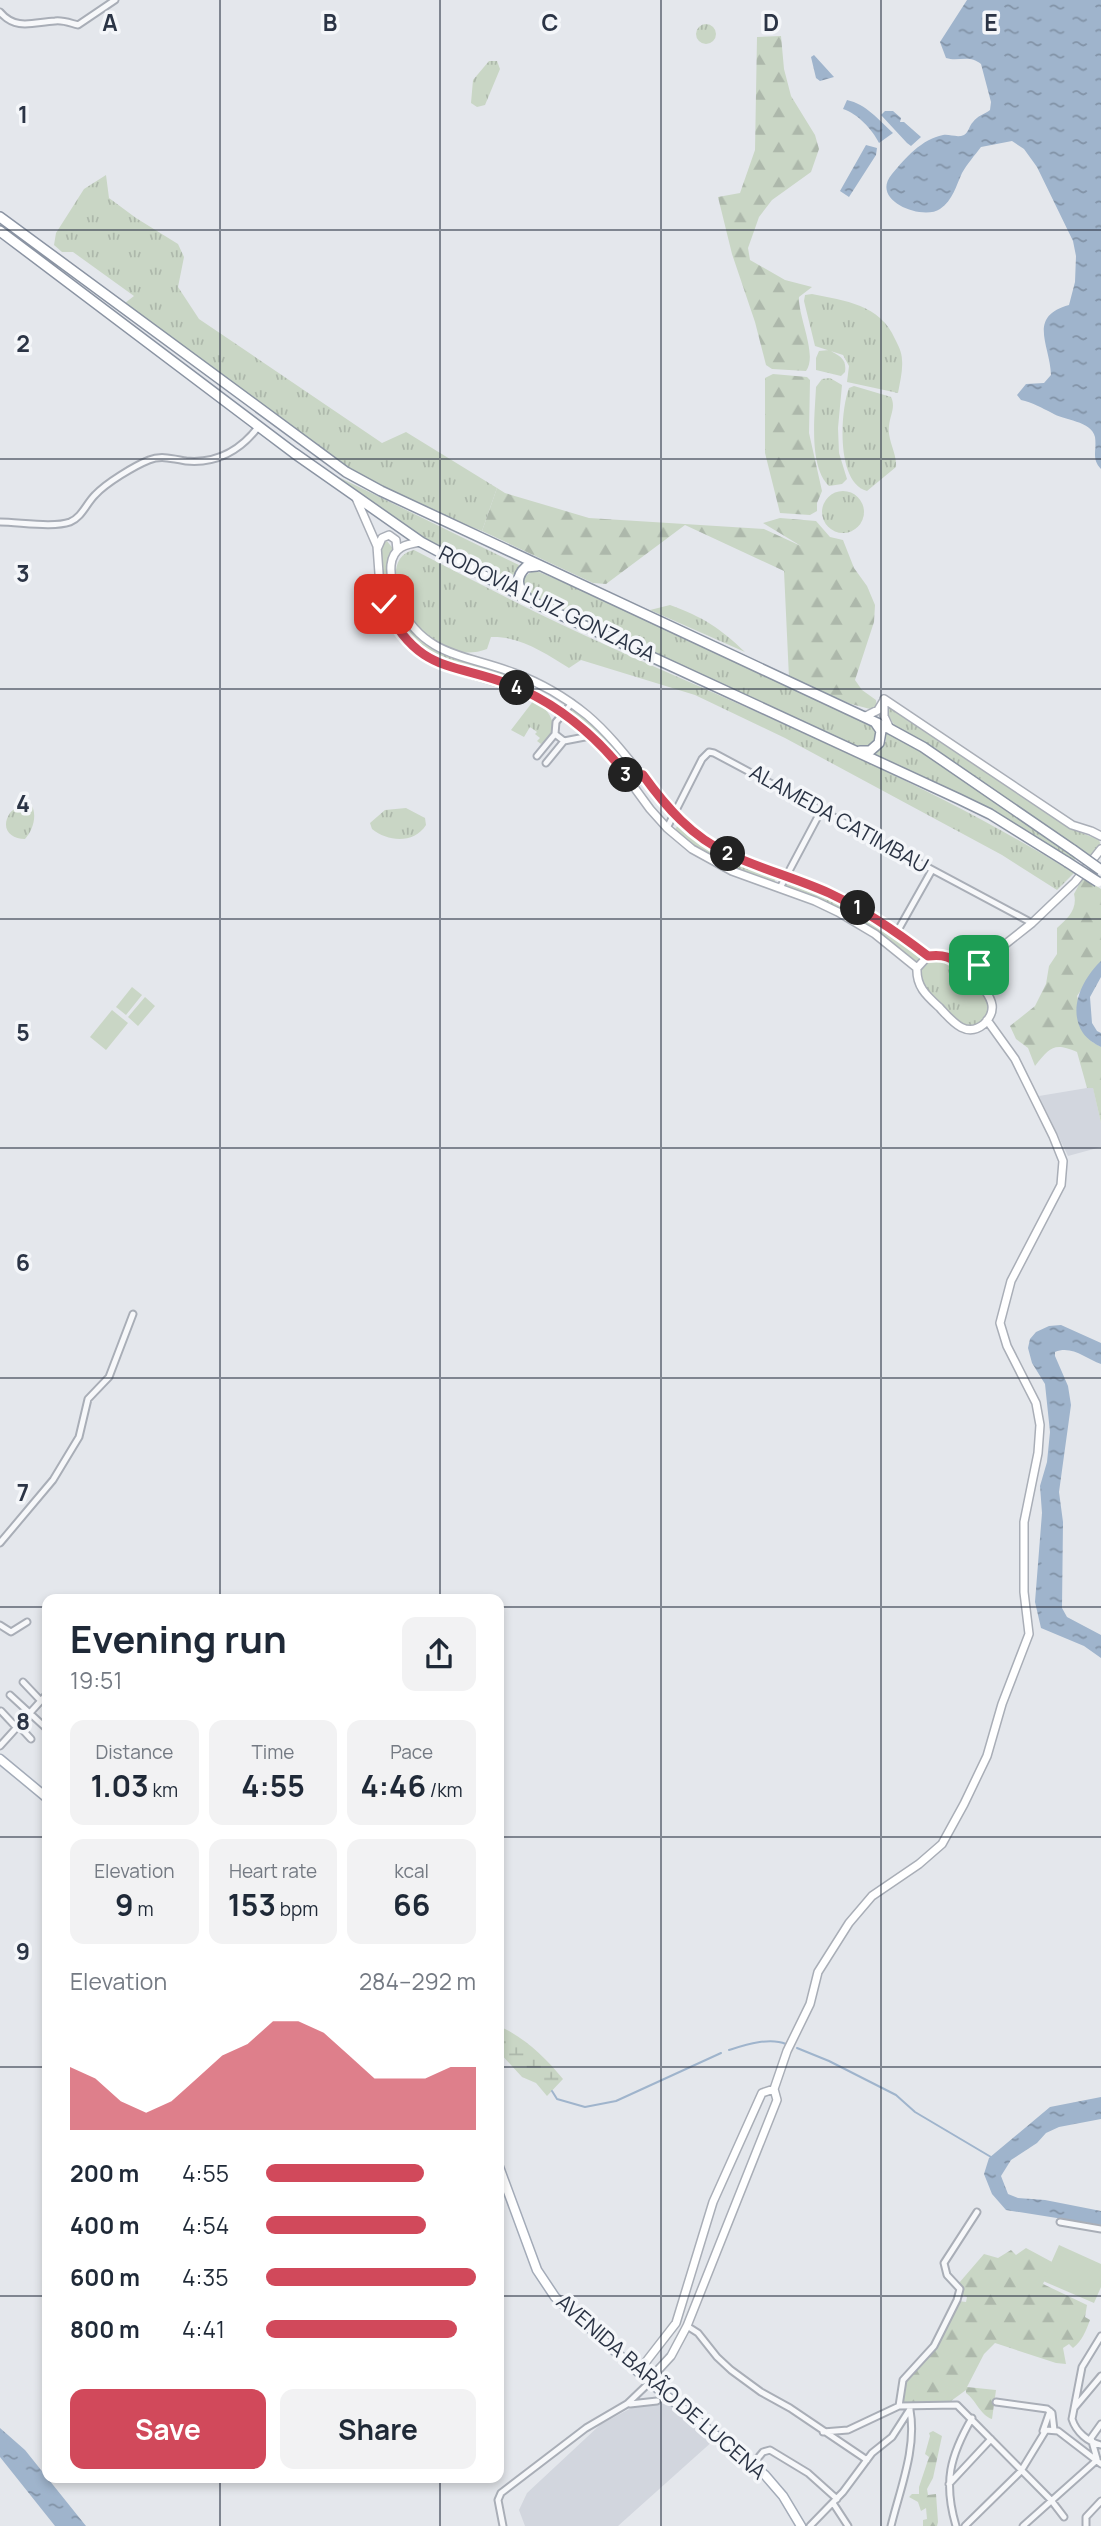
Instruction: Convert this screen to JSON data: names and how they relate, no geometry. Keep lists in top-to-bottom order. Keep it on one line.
{"streets":{"highway":["RODOVIA LUIZ GONZAGA"],"main road":["AVENIDA BARÃO DE LUCENA"],"street":["ALAMEDA CATIMBAU"]},"page":{"pins":["4","3","2","1"],"heading":["Evening run","19:51"],"stats":[["Distance","1.03 km"],["Time","4:55"],["Pace","4:46 /km"],["Elevation","9 m"],["Heart rate","153 bpm"],["kcal","66"]],"chart":["Elevation","284–292 m"],"list":[{"name":"200 m","note":"4:55"},{"name":"400 m","note":"4:54"},{"name":"600 m","note":"4:35"},{"name":"800 m","note":"4:41"}],"buttons":["Save","Share"]},"grid":{"columns":["A","B","C","D","E"],"rows":["1","2","3","4","5","6","7","8","9"]}}
